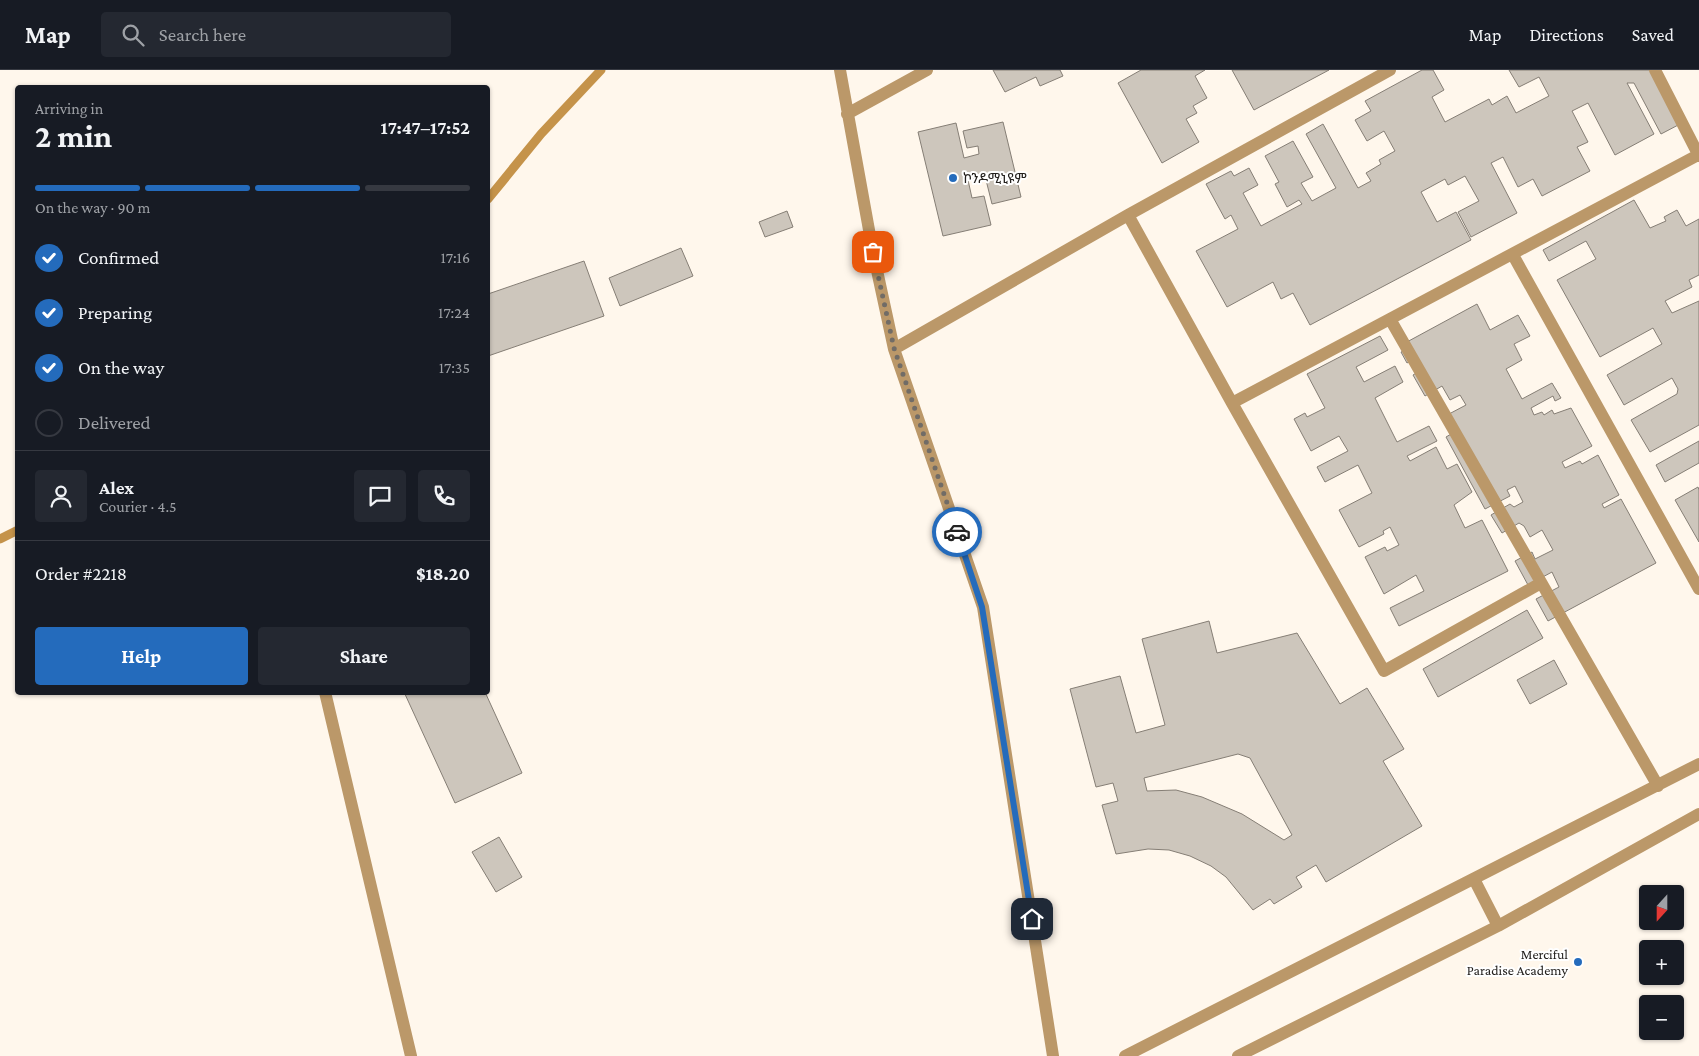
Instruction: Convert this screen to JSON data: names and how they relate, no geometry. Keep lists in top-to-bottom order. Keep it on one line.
{"places":["ኮንዶሚኒዩም","Merciful Paradise Academy"],"north":"bottom","page":{"header":"Map","search":"Search here","nav":["Map","Directions","Saved"],"heading":["2 min","Arriving in","17:47–17:52"],"panel":["Alex","Courier · 4.5","Order #2218","$18.20"],"bar":"On the way · 90 m","list":[["Confirmed","17:16"],["Preparing","17:24"],["On the way","17:35"],"Delivered"],"buttons":["Help","Share"],"map_buttons":["+","−"]}}
